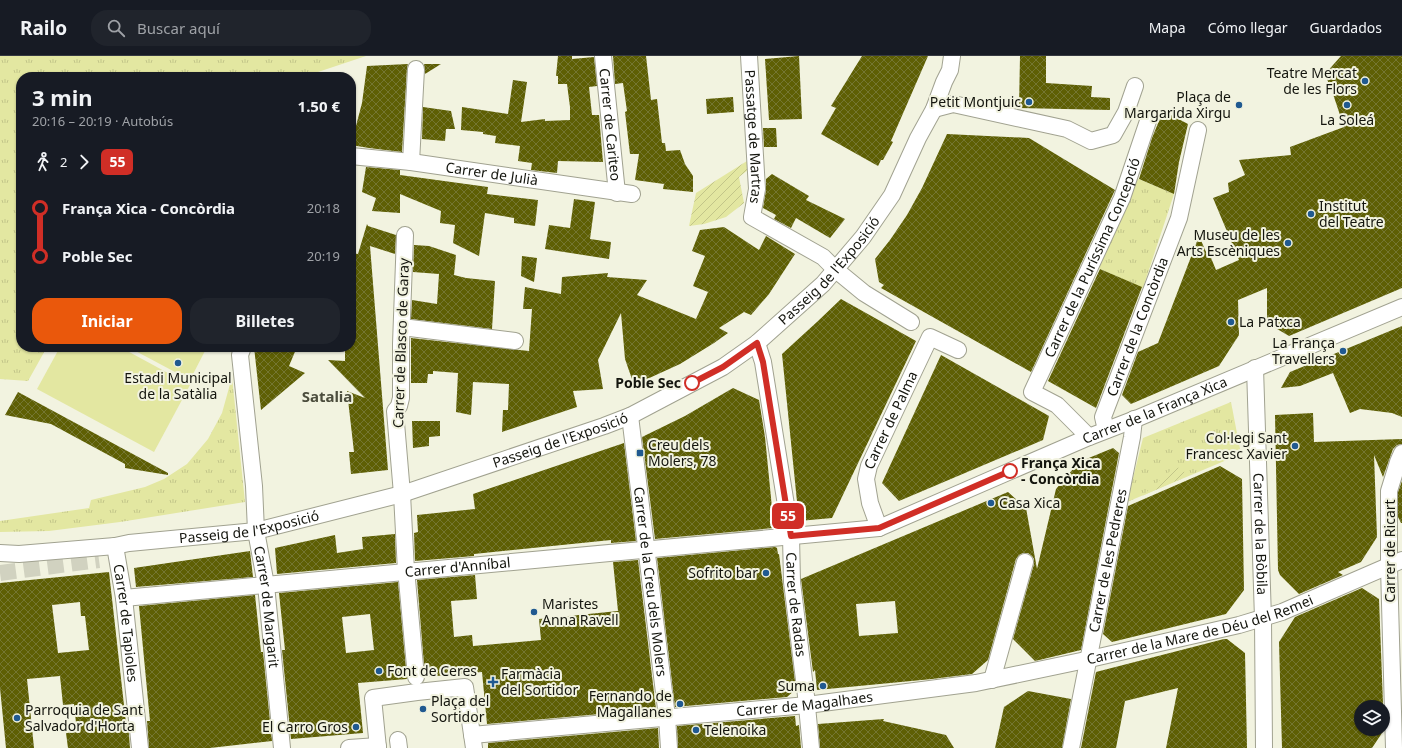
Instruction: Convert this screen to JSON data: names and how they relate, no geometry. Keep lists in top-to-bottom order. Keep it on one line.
{"streets":{"street":["Carrer de Cariteo","Passatge de Martras","Carrer de Julià","Carrer de la Puríssima Concepció","Passeig de l'Exposició","Carrer de la Concòrdia","Carrer de Blasco de Garay","Carrer de la França Xica","Carrer de Palma","Carrer de la Bòbila","Carrer de Ricart","Carrer de les Pedreres","Carrer d'Anníbal","Carrer de la Creu dels Molers","Carrer de Radas","Carrer de Margarit","Carrer de Tapioles","Carrer de la Mare de Déu del Remei","Carrer de Magalhaes"]},"crossings":[["Carrer de Cariteo","Carrer de Julià"],["Passatge de Martras","Passeig de l'Exposició"],["Carrer de la Puríssima Concepció","Carrer de la França Xica"],["Passeig de l'Exposició","Carrer de Blasco de Garay"],["Passeig de l'Exposició","Carrer de la Creu dels Molers"],["Passeig de l'Exposició","Carrer de Radas"],["Passeig de l'Exposició","Carrer de Margarit"],["Passeig de l'Exposició","Carrer de Tapioles"],["Carrer de la Concòrdia","Carrer de la França Xica"],["Carrer de Blasco de Garay","Carrer d'Anníbal"],["Carrer de la França Xica","Carrer de Palma"],["Carrer de la França Xica","Carrer de la Bòbila"],["Carrer de la França Xica","Carrer de les Pedreres"],["Carrer de la França Xica","Carrer d'Anníbal"],["Carrer de la França Xica","Carrer de Radas"],["Carrer de la Bòbila","Carrer de la Mare de Déu del Remei"],["Carrer de Ricart","Carrer de la Mare de Déu del Remei"],["Carrer de les Pedreres","Carrer de la Mare de Déu del Remei"],["Carrer d'Anníbal","Carrer de la Creu dels Molers"],["Carrer d'Anníbal","Carrer de Radas"],["Carrer d'Anníbal","Carrer de Margarit"],["Carrer d'Anníbal","Carrer de Tapioles"],["Carrer de la Creu dels Molers","Carrer de Magalhaes"],["Carrer de Radas","Carrer de Magalhaes"],["Carrer de la Mare de Déu del Remei","Carrer de Magalhaes"]],"districts":["Satalia"],"places":{"other":["Teatre Mercat de les Flors","Petit Montjuic","Plaça de Margarida Xirgu","La Soleá","Institut del Teatre","Museu de les Arts Escèniques","La Patxca","La França Travellers","Estadi Municipal de la Satàlia","Poble Sec","Col·legi Sant Francesc Xavier","França Xica - Concòrdia","Casa Xica","Sofrito bar","Maristes Anna Ravell","Font de Ceres","Suma","Fernando de Magallanes","Plaça del Sortidor","Parroquia de Sant Salvador d'Horta","El Carro Gros","Telenoika"],"transit":["Creu dels Molers, 78"],"health":["Farmàcia del Sortidor"]},"lines":["bus line 55"],"page":{"header":"Railo","search":"Buscar aquí","nav":["Mapa","Cómo llegar","Guardados"],"on_map":"55","heading":["3 min","20:16 – 20:19 · Autobús","1.50 €"],"legs":["2","55"],"list":[{"name":"França Xica - Concòrdia","value":"20:18"},{"name":"Poble Sec","value":"20:19"}],"buttons":["Iniciar","Billetes"]}}
